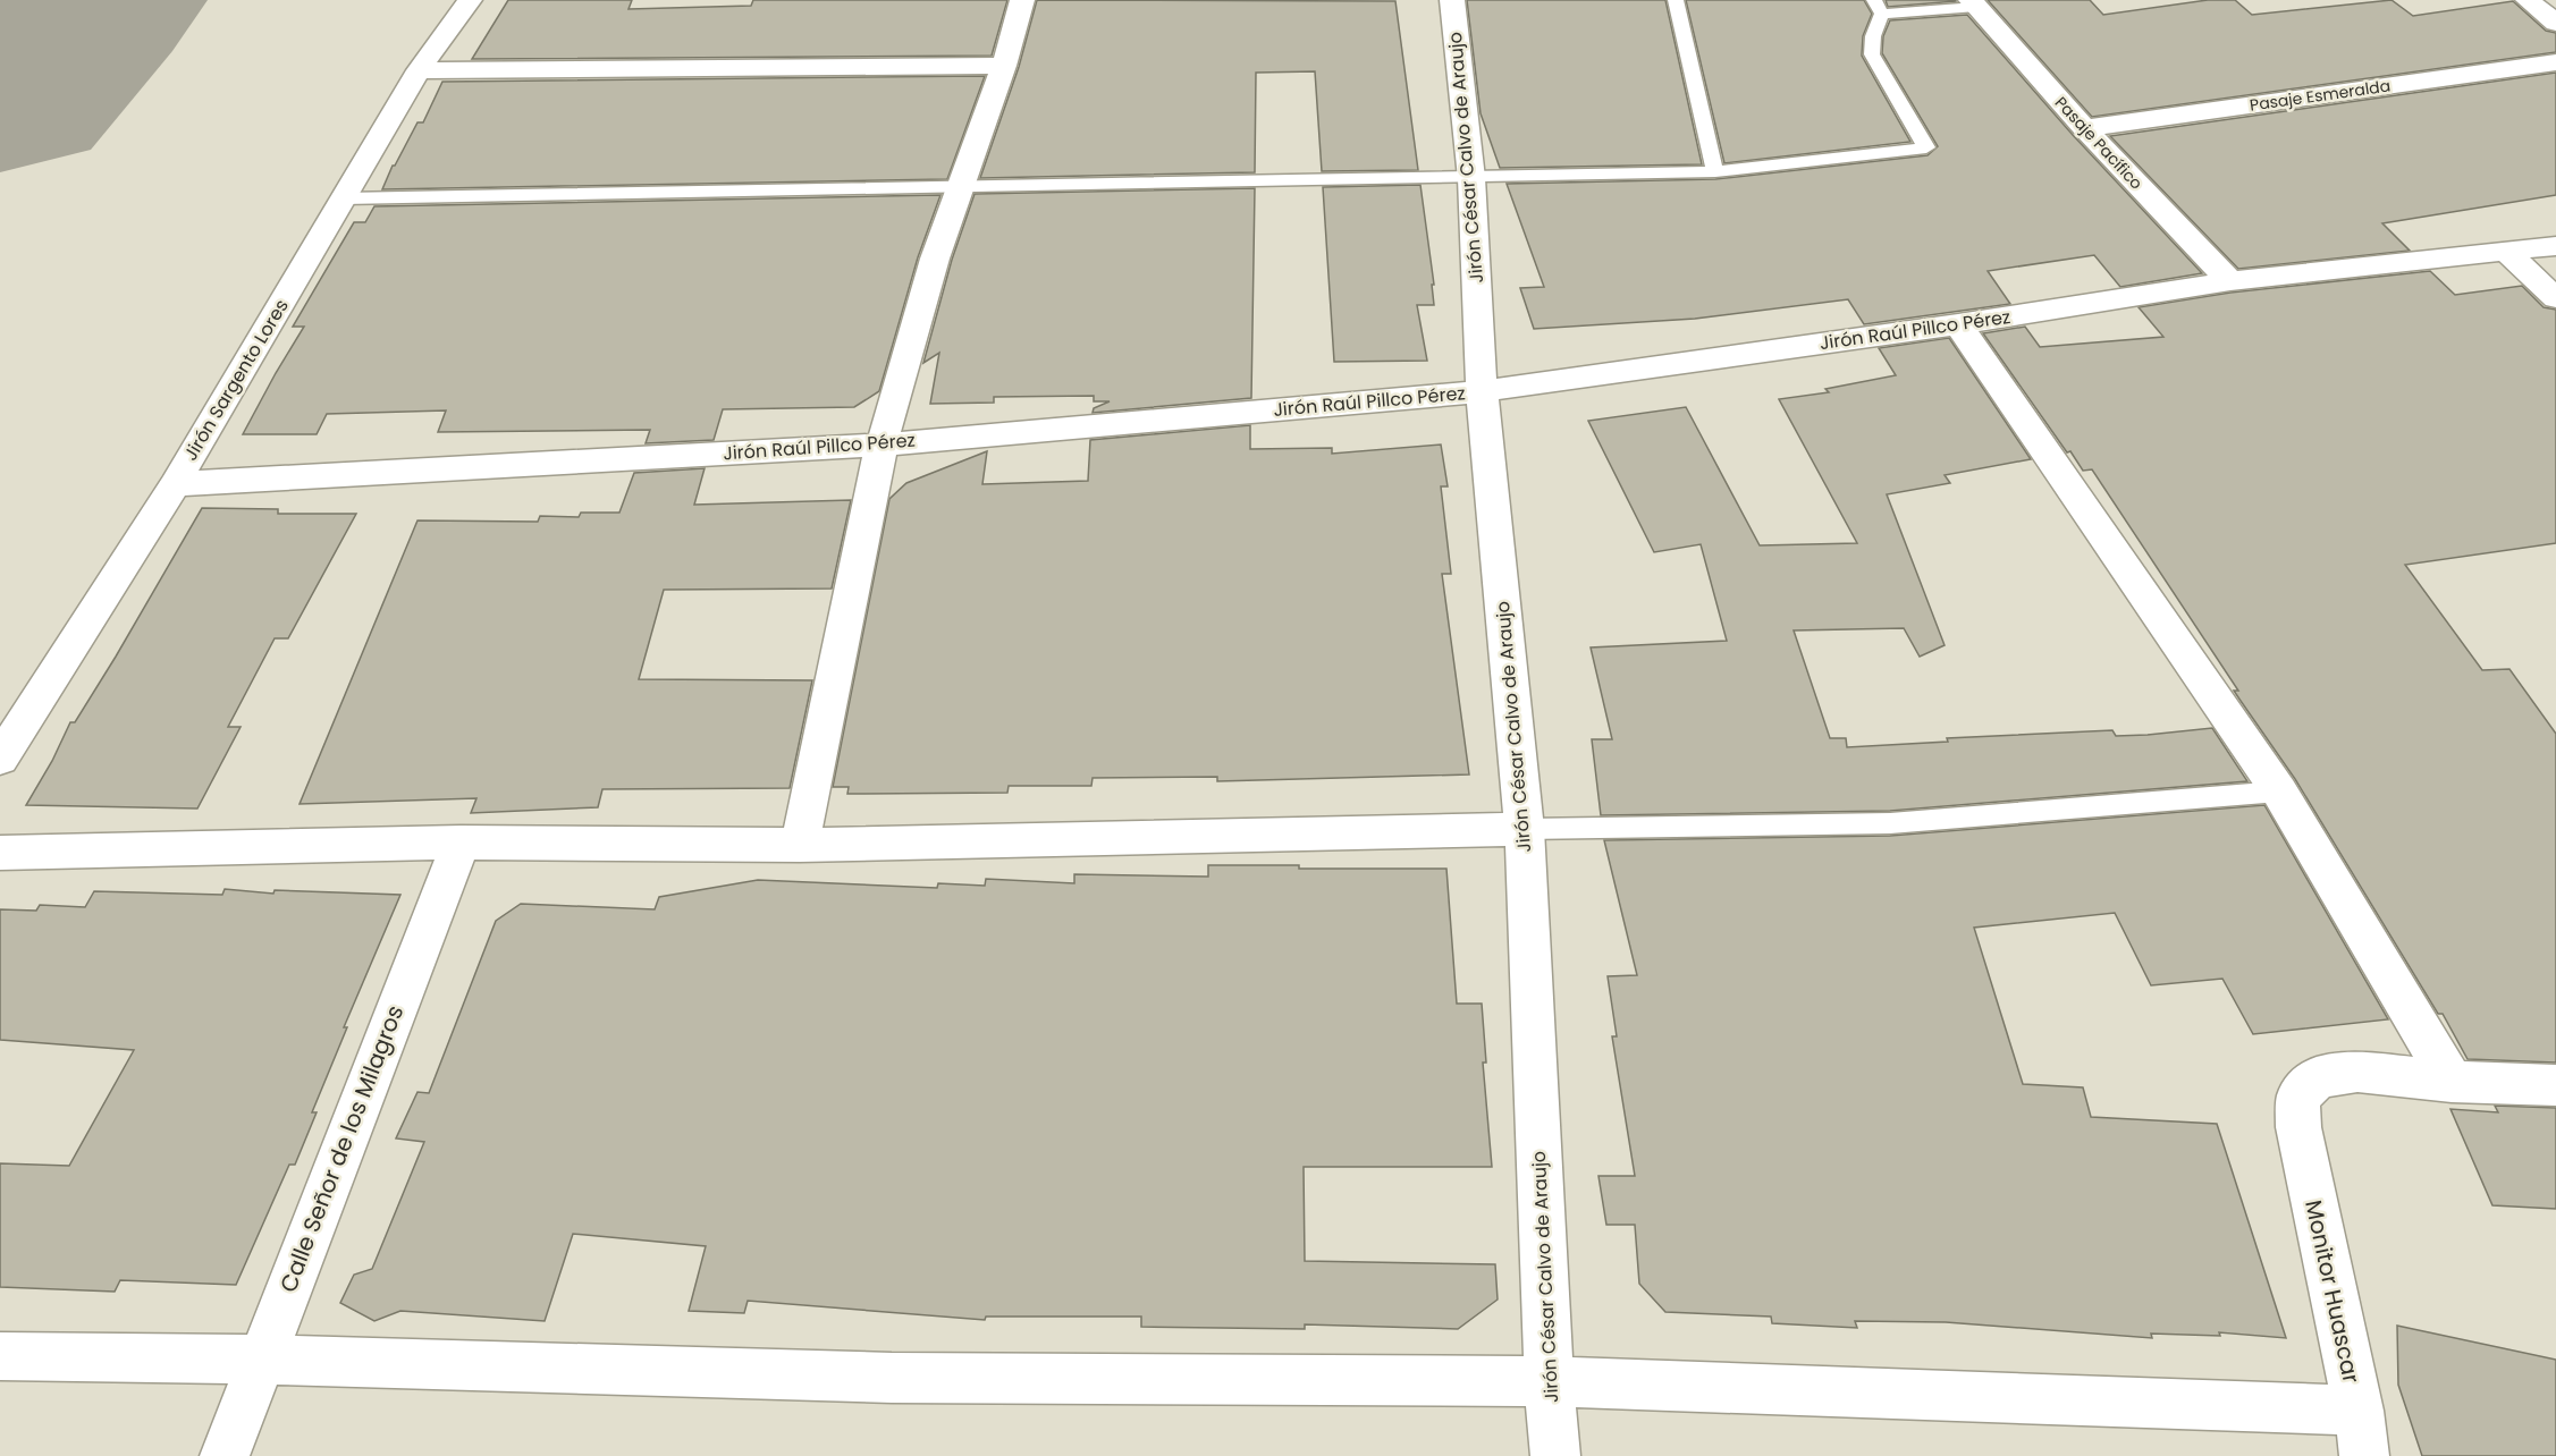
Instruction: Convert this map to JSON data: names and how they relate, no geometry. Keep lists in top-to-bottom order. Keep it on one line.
{"streets":{"street":["Pasaje Esmeralda","Pasaje Pacífico","Jirón César Calvo de Araujo","Jirón Raúl Pillco Pérez","Jirón Sargento Lores","Calle Señor de los Milagros","Monitor Huascar"]},"crossings":[["Pasaje Esmeralda","Pasaje Pacífico"],["Pasaje Pacífico","Jirón Raúl Pillco Pérez"],["Jirón César Calvo de Araujo","Jirón Raúl Pillco Pérez"],["Jirón Raúl Pillco Pérez","Jirón Sargento Lores"]]}
